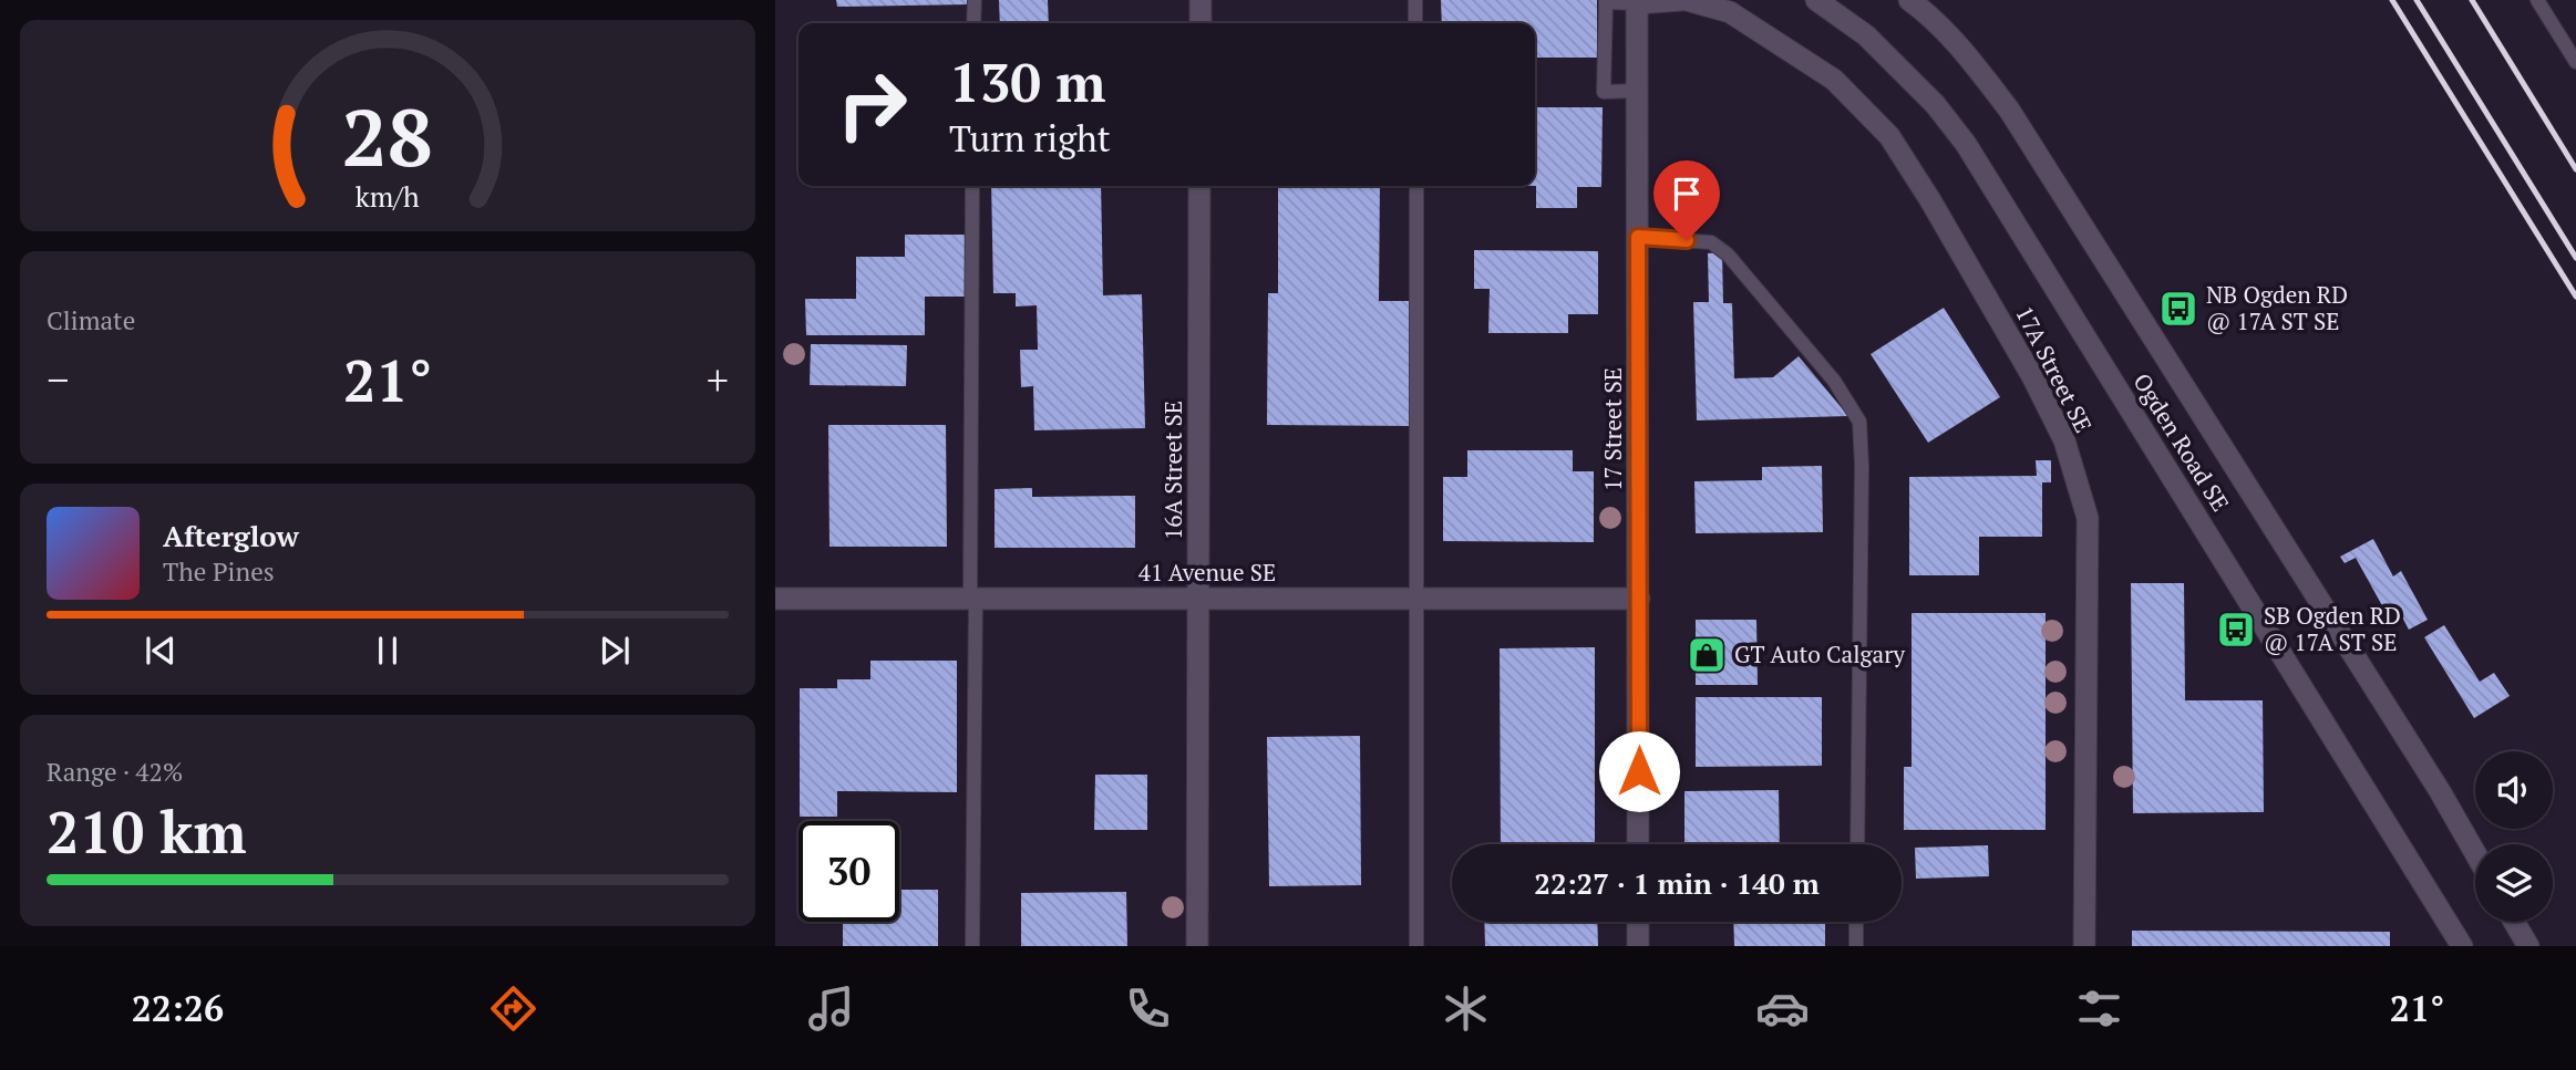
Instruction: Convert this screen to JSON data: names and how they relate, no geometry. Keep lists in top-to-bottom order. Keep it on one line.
{"streets":{"street":["17A Street SE","17 Street SE","Ogden Road SE","16A Street SE","41 Avenue SE"]},"crossings":[["17A Street SE","17 Street SE"],["17 Street SE","41 Avenue SE"],["16A Street SE","41 Avenue SE"]],"places":{"bus stop":["NB Ogden RD @ 17A ST SE","SB Ogden RD @ 17A ST SE"],"shop":["GT Auto Calgary"]},"page":{"turn":["130 m","Turn right"],"tile":["Climate",["Range · 42%","210 km"]],"heat":["−","21°","+"],"song":["Afterglow","The Pines"],"limit":"30","trip":"22:27 · 1 min · 140 m","tabs":["22:26","21°"],"gauge":["28","km/h"]}}
